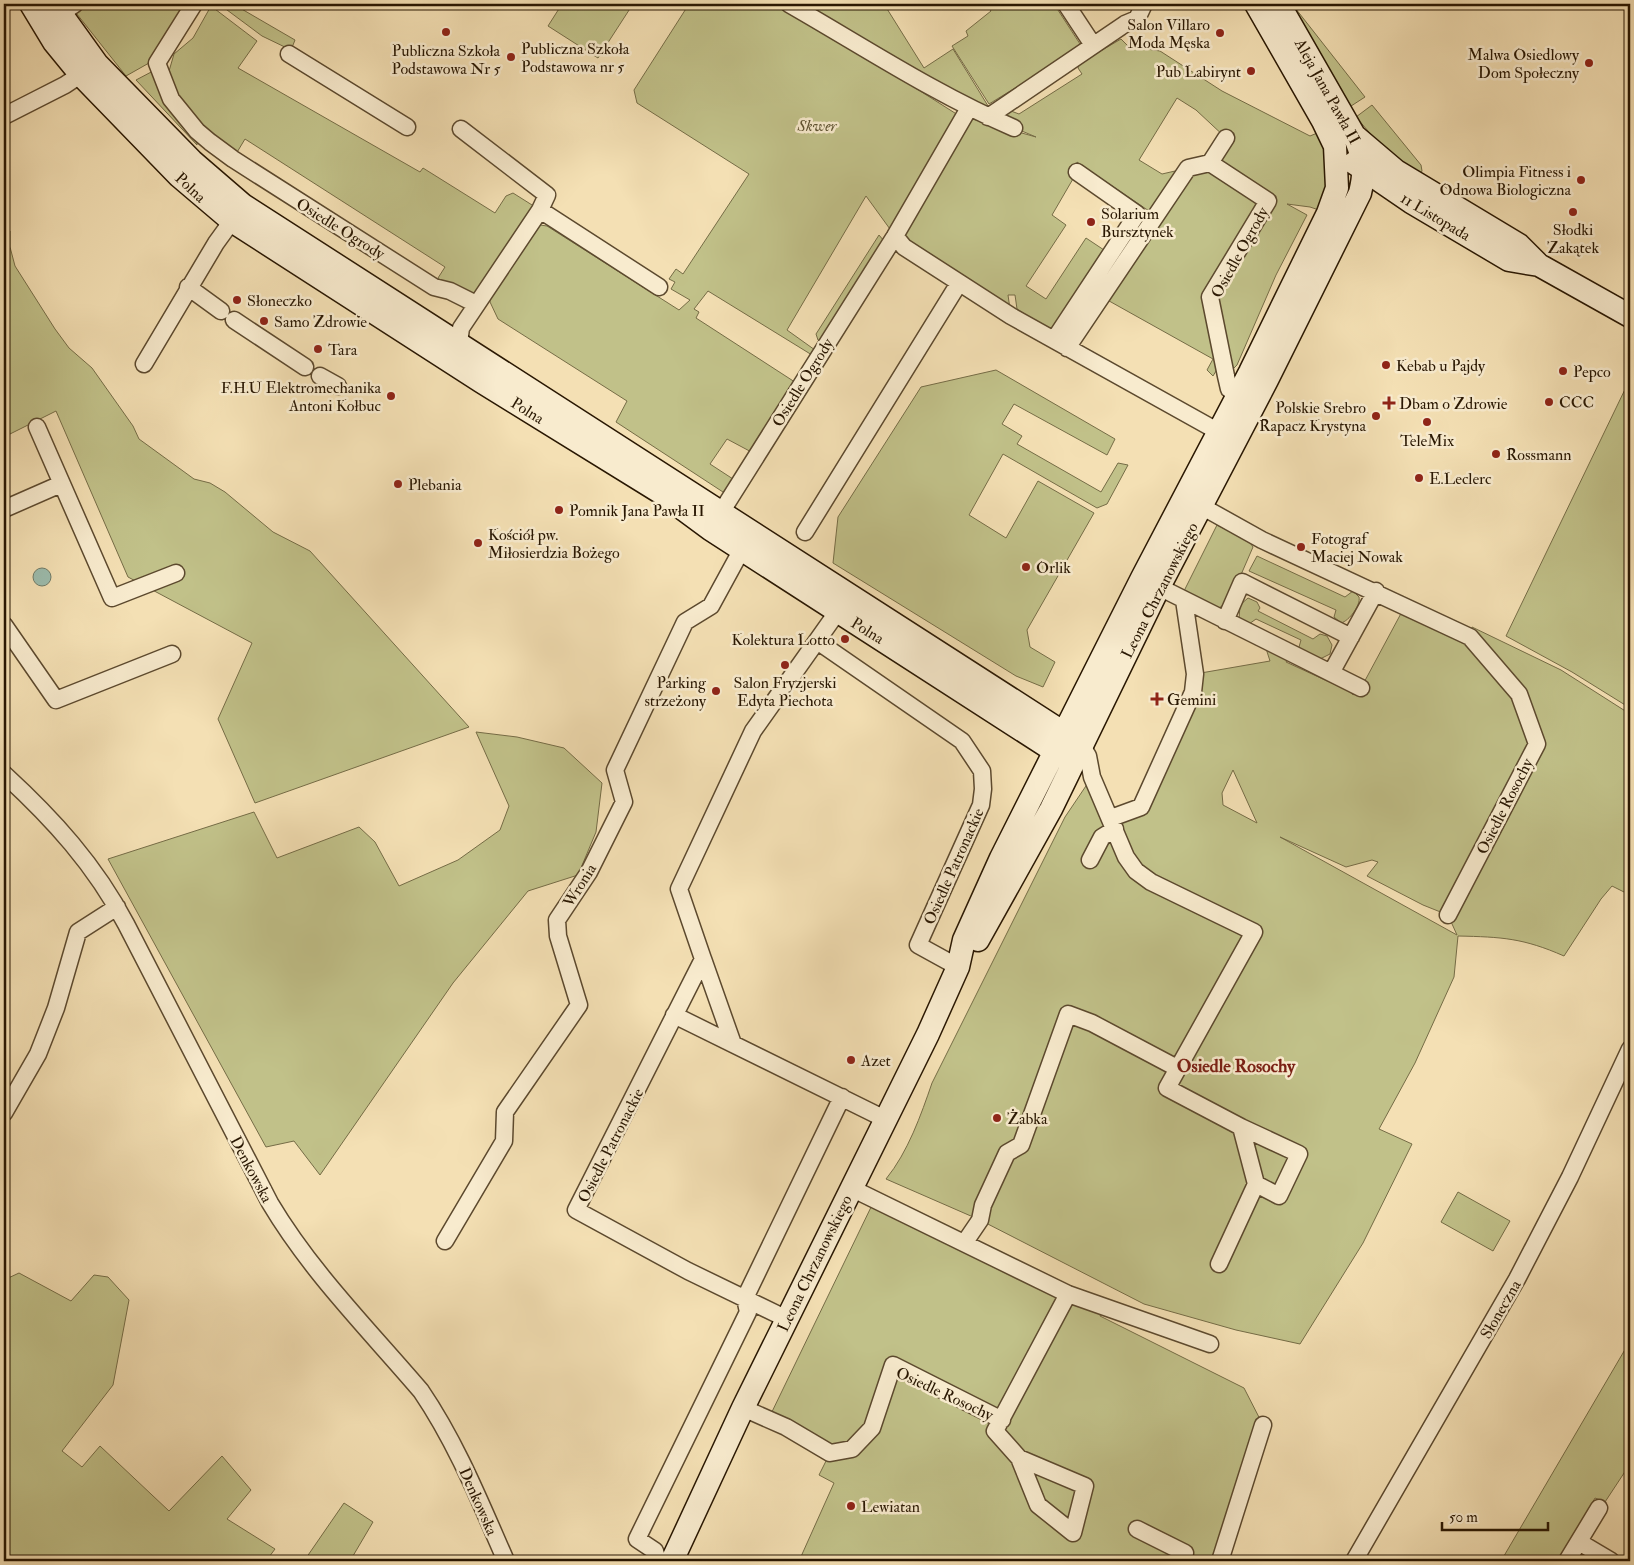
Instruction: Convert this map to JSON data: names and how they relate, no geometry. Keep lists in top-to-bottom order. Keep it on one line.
{"streets":{"street":["Aleja Jana Pawła II","Polna","11 Listopada","Osiedle Ogrody","Leona Chrzanowskiego","Osiedle Rosochy","Osiedle Patronackie","Wronia","Denkowska","Słoneczna"]},"crossings":[["Aleja Jana Pawła II","11 Listopada"],["Aleja Jana Pawła II","Leona Chrzanowskiego"],["Polna","Osiedle Ogrody"],["Polna","Leona Chrzanowskiego"],["Polna","Wronia"],["11 Listopada","Leona Chrzanowskiego"],["Osiedle Ogrody","Leona Chrzanowskiego"],["Leona Chrzanowskiego","Osiedle Rosochy"],["Leona Chrzanowskiego","Osiedle Patronackie"]],"districts":["Osiedle Rosochy"],"parks":["Skwer"],"places":{"other":["Publiczna Szkoła Podstawowa Nr 5","Salon Villaro Moda Męska","Publiczna Szkoła Podstawowa nr 5","Malwa Osiedlowy Dom Społeczny","Pub Labirynt","Olimpia Fitness i Odnowa Biologiczna","Słodki Zakątek","Solarium Bursztynek","Słoneczko","Samo Zdrowie","Tara","Kebab u Pajdy","Pepco","F.H.U Elektromechanika Antoni Kołbuc","CCC","Polskie Srebro Rapacz Krystyna","TeleMix","Rossmann","E.Leclerc","Plebania","Pomnik Jana Pawła II","Kościół pw. Miłosierdzia Bożego","Fotograf Maciej Nowak","Orlik","Kolektura Lotto","Salon Fryzjerski Edyta Piechota","Parking strzeżony","Azet","Żabka","Lewiatan"],"health":["Dbam o Zdrowie","Gemini"]},"scale_bar":"50 m"}
